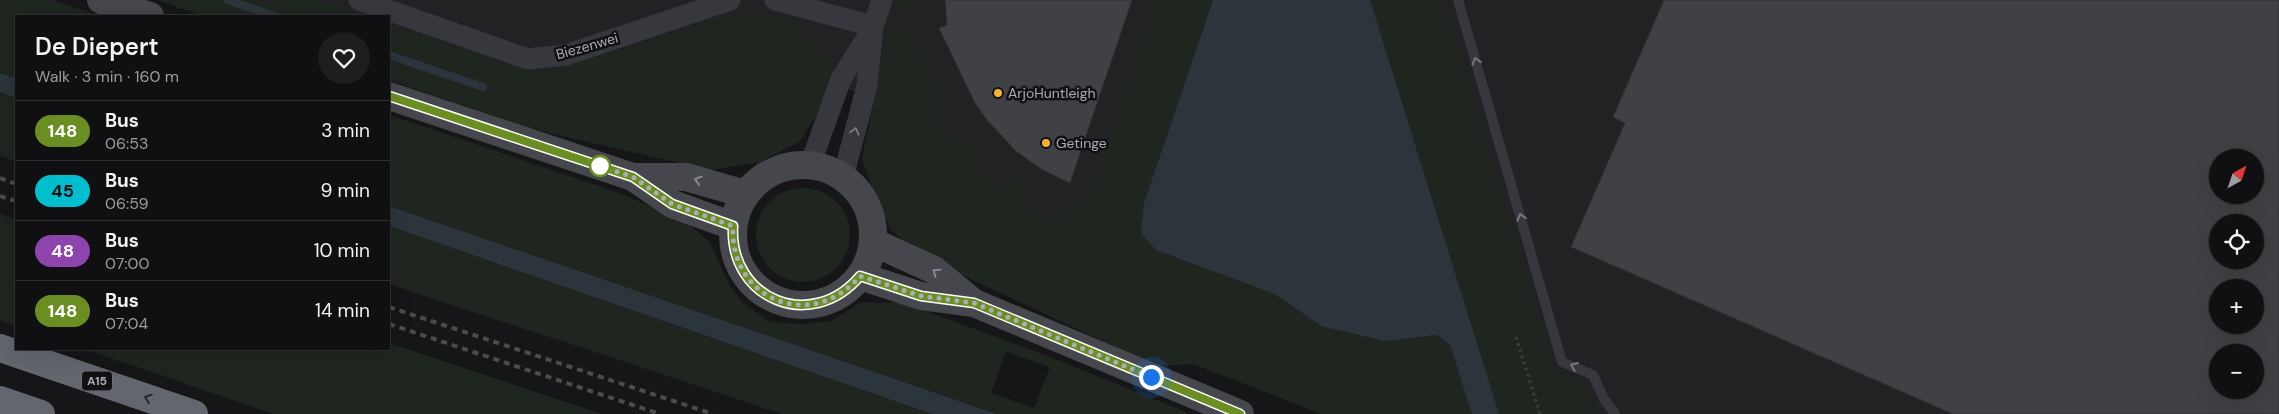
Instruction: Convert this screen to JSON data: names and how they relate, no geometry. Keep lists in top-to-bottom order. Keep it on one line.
{"streets":{"highway":["A15"],"street":["Biezenwei"]},"places":["ArjoHuntleigh","Getinge"],"lines":["bus line 148"],"north":"top right","page":{"heading":["De Diepert","Walk · 3 min · 160 m"],"list":[{"mark":"148","name":"Bus","note":"06:53","value":"3 min"},{"mark":"45","name":"Bus","note":"06:59","value":"9 min"},{"mark":"48","name":"Bus","note":"07:00","value":"10 min"},{"mark":"148","name":"Bus","note":"07:04","value":"14 min"}],"map_buttons":["+","−"]}}
